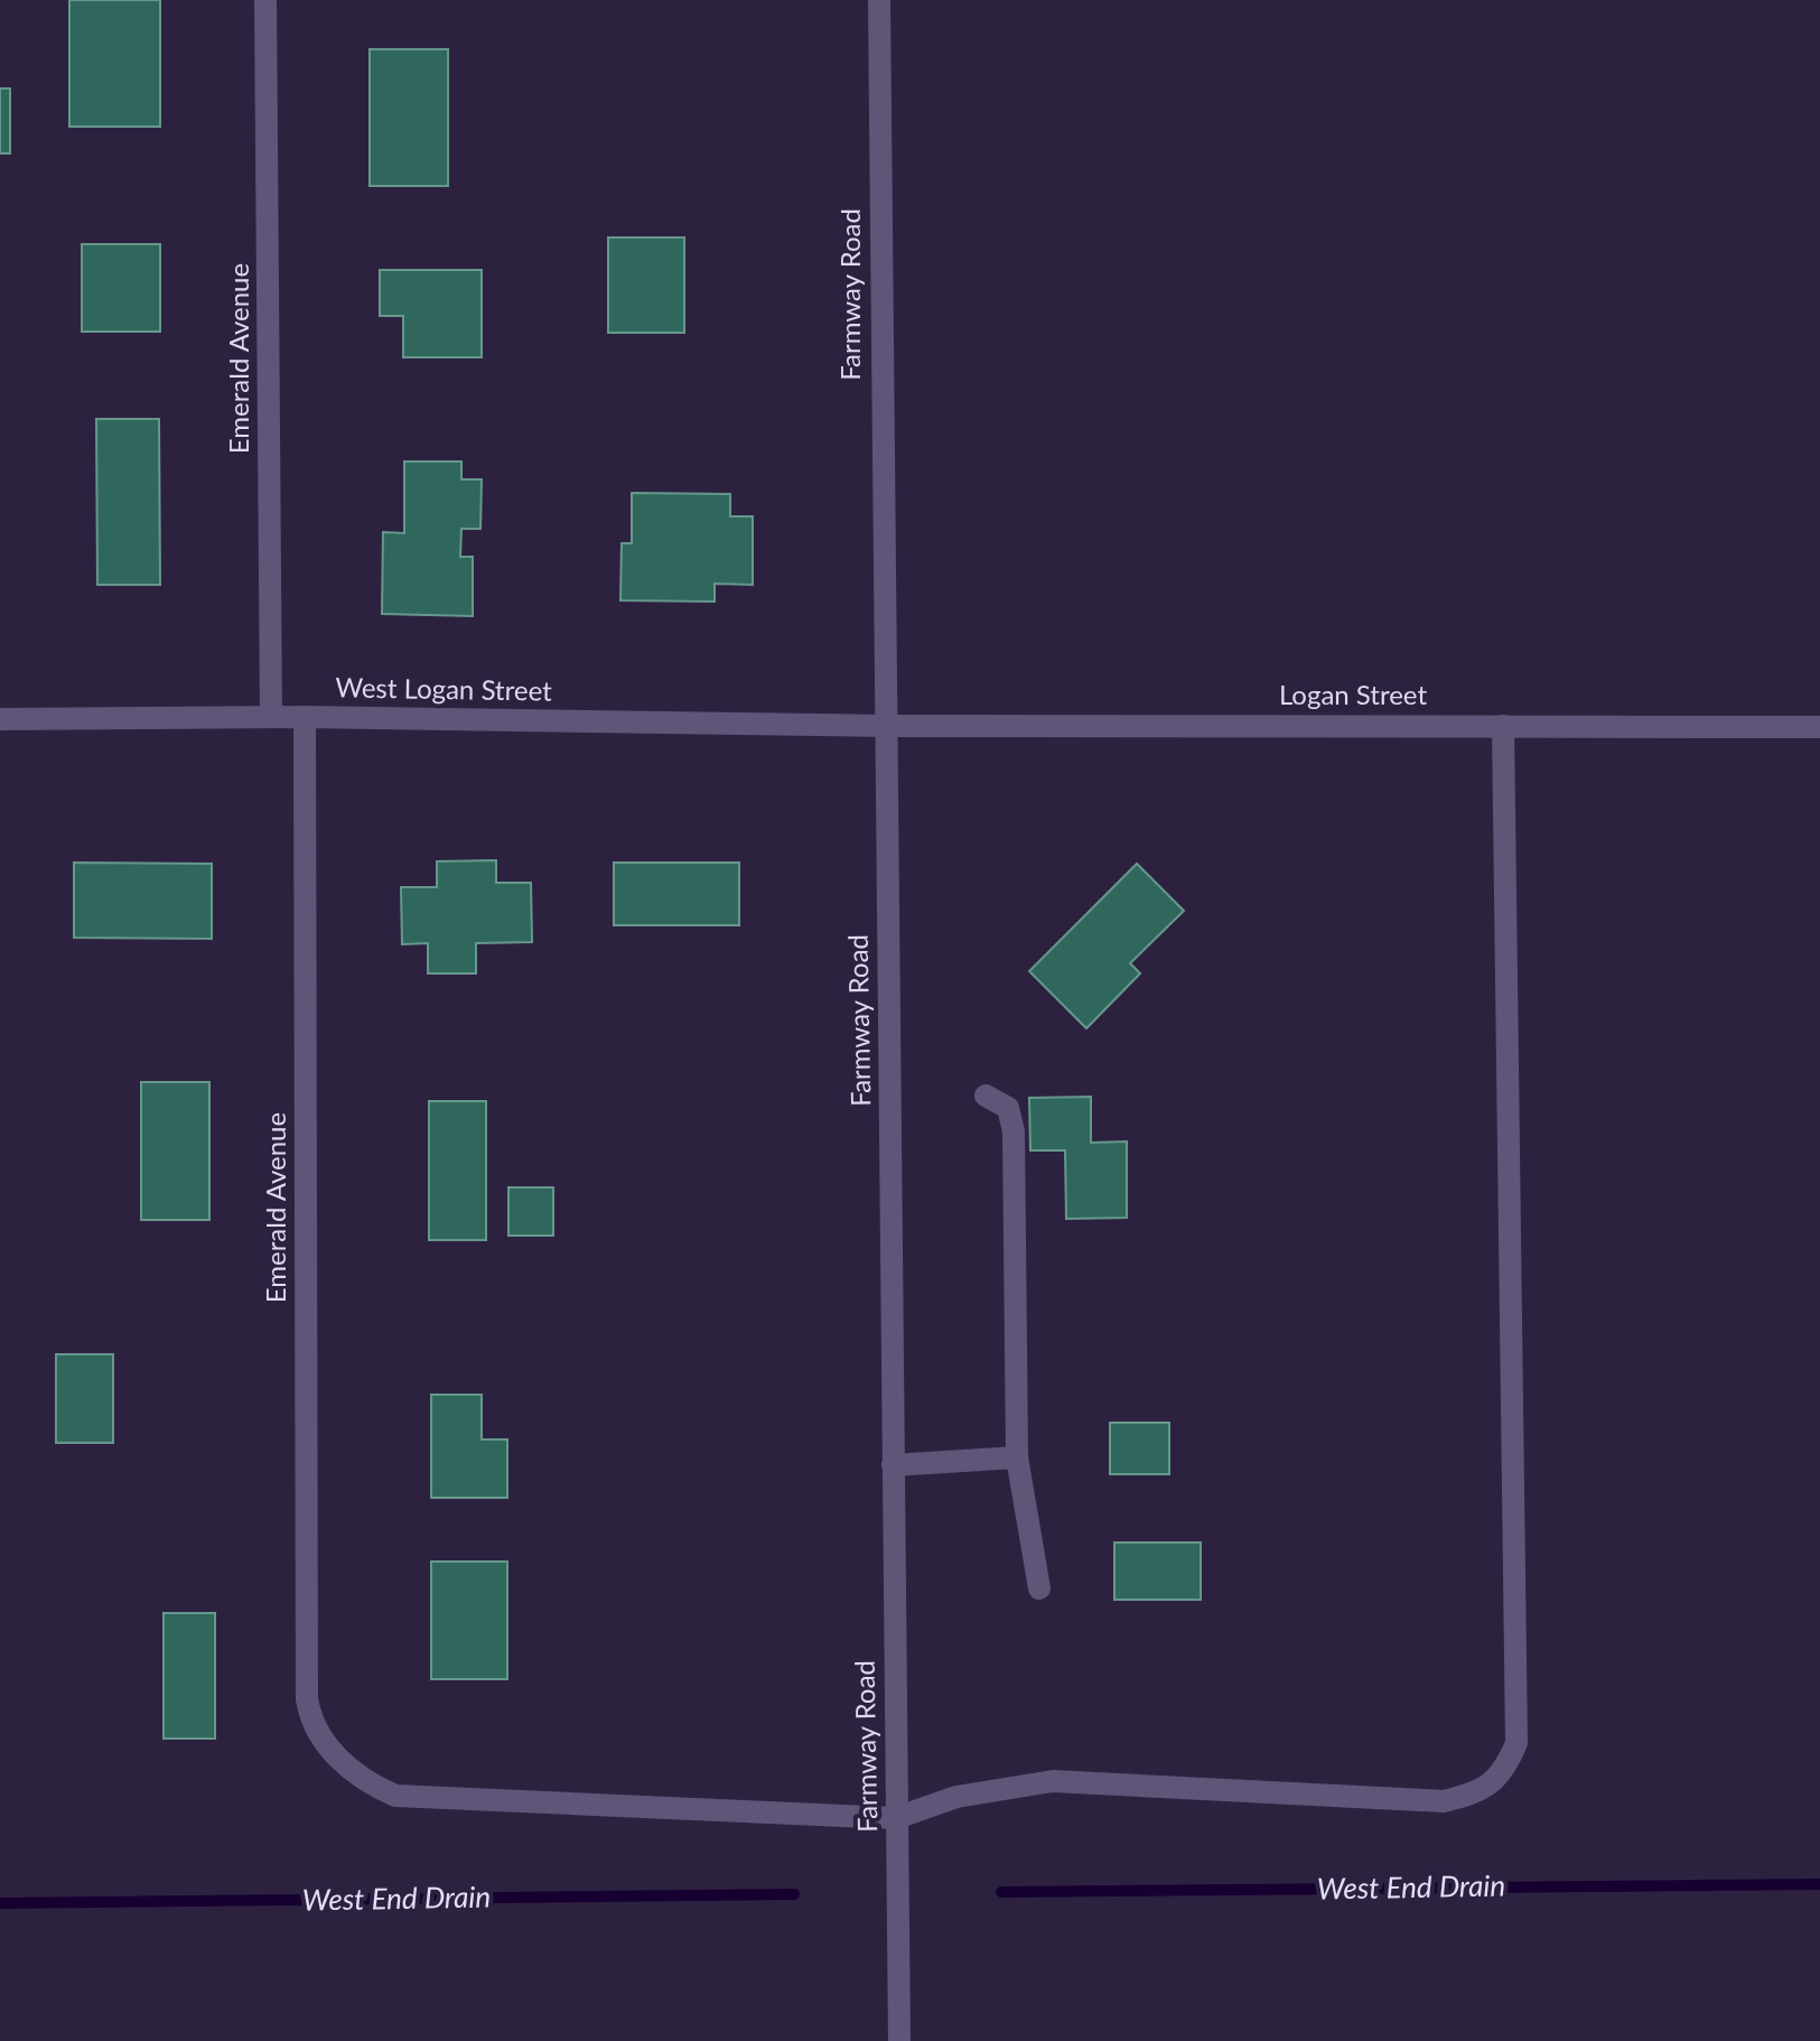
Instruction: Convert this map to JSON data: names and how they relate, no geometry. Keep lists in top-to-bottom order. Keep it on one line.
{"streets":{"street":["Farmway Road","Emerald Avenue","West Logan Street","Logan Street"]},"crossings":[["Farmway Road","Emerald Avenue"],["Farmway Road","West Logan Street"],["Farmway Road","Logan Street"],["Emerald Avenue","West Logan Street"],["West Logan Street","Logan Street"]],"water":["West End Drain"]}
